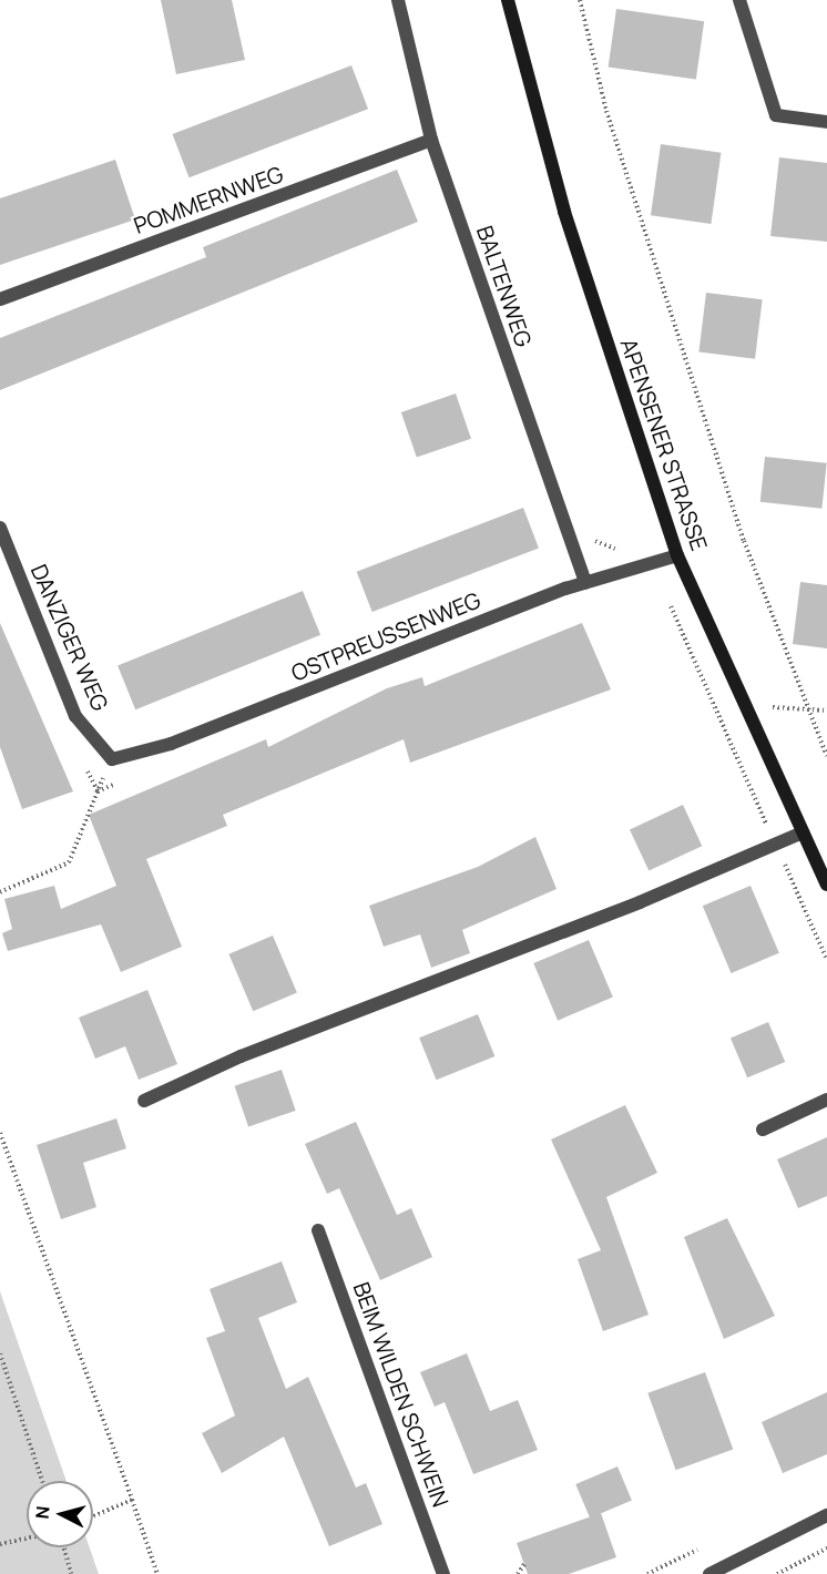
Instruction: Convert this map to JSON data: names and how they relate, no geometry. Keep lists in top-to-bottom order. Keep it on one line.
{"streets":{"main road":["APENSENER STRASSE"],"street":["POMMERNWEG","BALTENWEG","OSTPREUSSENWEG","DANZIGER WEG","BEIM WILDEN SCHWEIN"]},"crossings":[["POMMERNWEG","BALTENWEG"],["BALTENWEG","OSTPREUSSENWEG"],["APENSENER STRASSE","OSTPREUSSENWEG"],["OSTPREUSSENWEG","DANZIGER WEG"]],"north":"left"}
